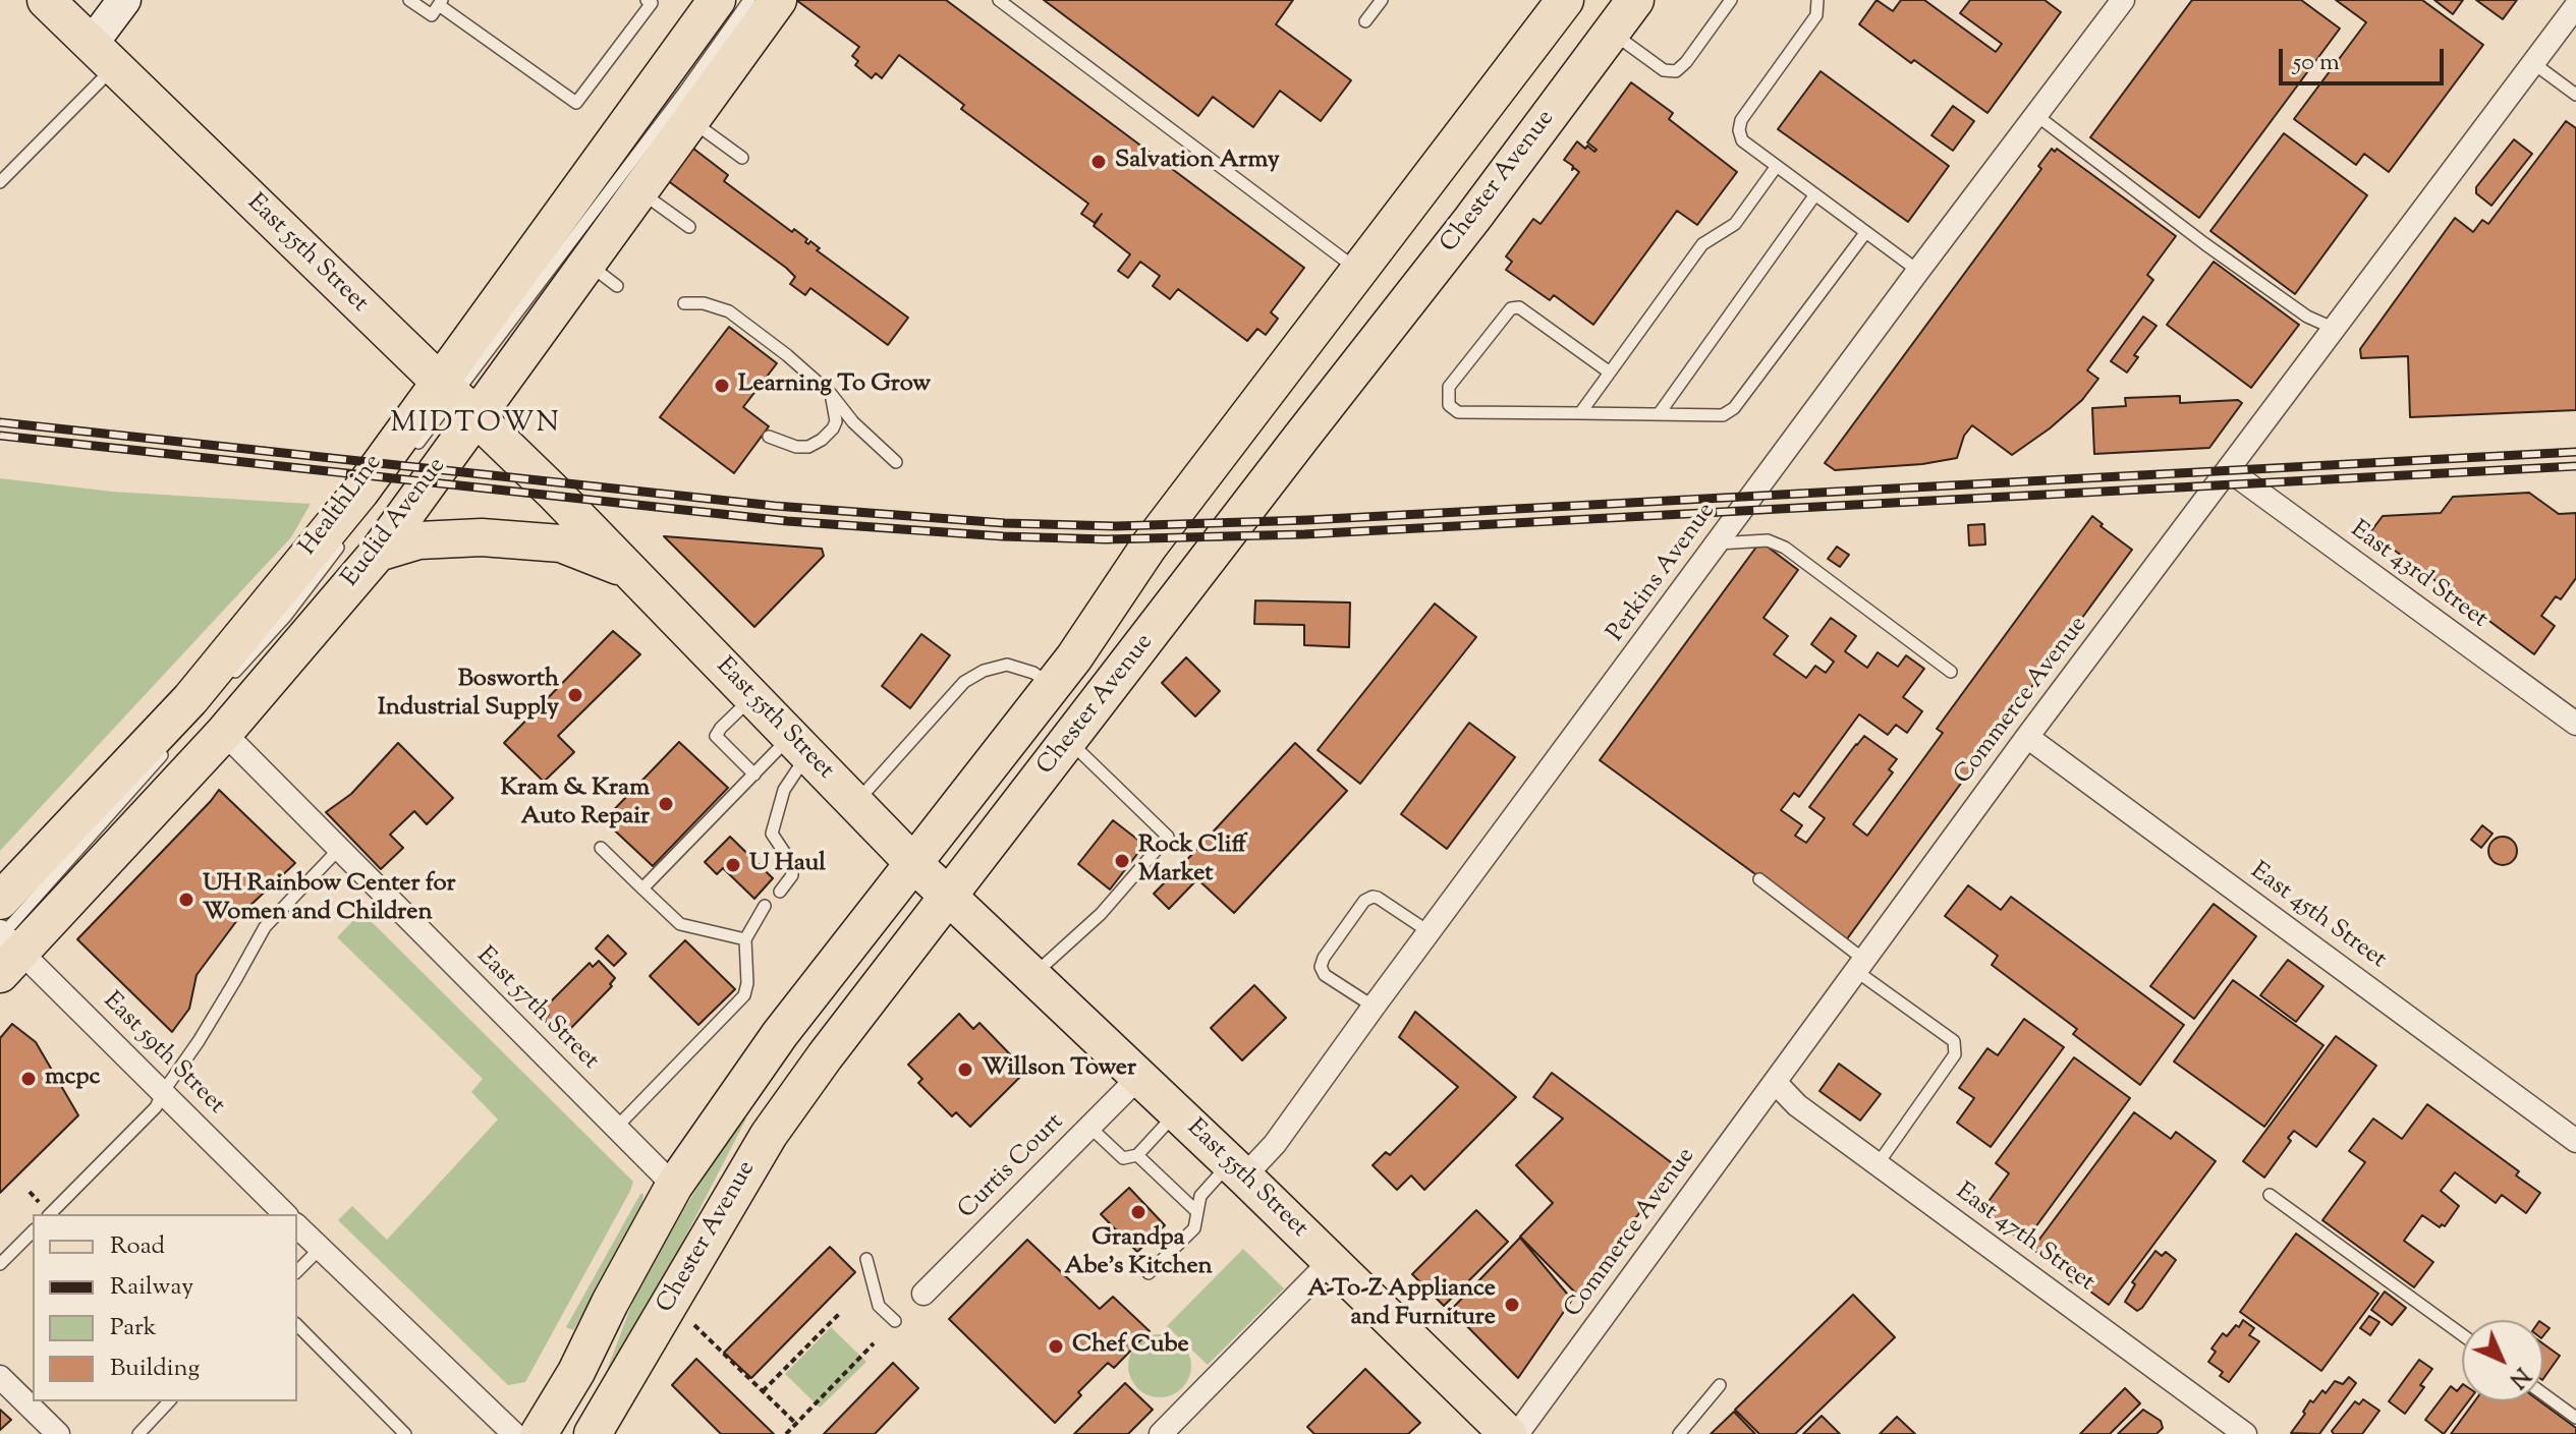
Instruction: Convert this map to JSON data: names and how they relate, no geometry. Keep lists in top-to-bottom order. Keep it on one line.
{"streets":{"main road":["Chester Avenue","East 55th Street","Euclid Avenue"],"street":["Perkins Avenue","East 43rd Street","Commerce Avenue","East 45th Street","East 57th Street","East 59th Street","Curtis Court","East 47th Street"],"lane":["HealthLine"]},"crossings":[["Chester Avenue","East 55th Street"],["Chester Avenue","East 57th Street"],["East 55th Street","HealthLine"],["East 55th Street","Euclid Avenue"],["East 55th Street","Perkins Avenue"],["East 55th Street","Curtis Court"],["HealthLine","Euclid Avenue"],["Euclid Avenue","East 57th Street"],["Euclid Avenue","East 59th Street"],["East 43rd Street","Commerce Avenue"],["Commerce Avenue","East 45th Street"],["Commerce Avenue","East 47th Street"]],"districts":["MIDTOWN"],"places":["Salvation Army","Learning To Grow","Bosworth Industrial Supply","Kram & Kram Auto Repair","Rock Cliff Market","U Haul","UH Rainbow Center for Women and Children","Willson Tower","mcpc","Grandpa Abe's Kitchen","A-To-Z Appliance and Furniture","Chef Cube"],"legend":["Road","Railway","Park","Building"],"scale_bar":"50 m","north":"bottom right"}
